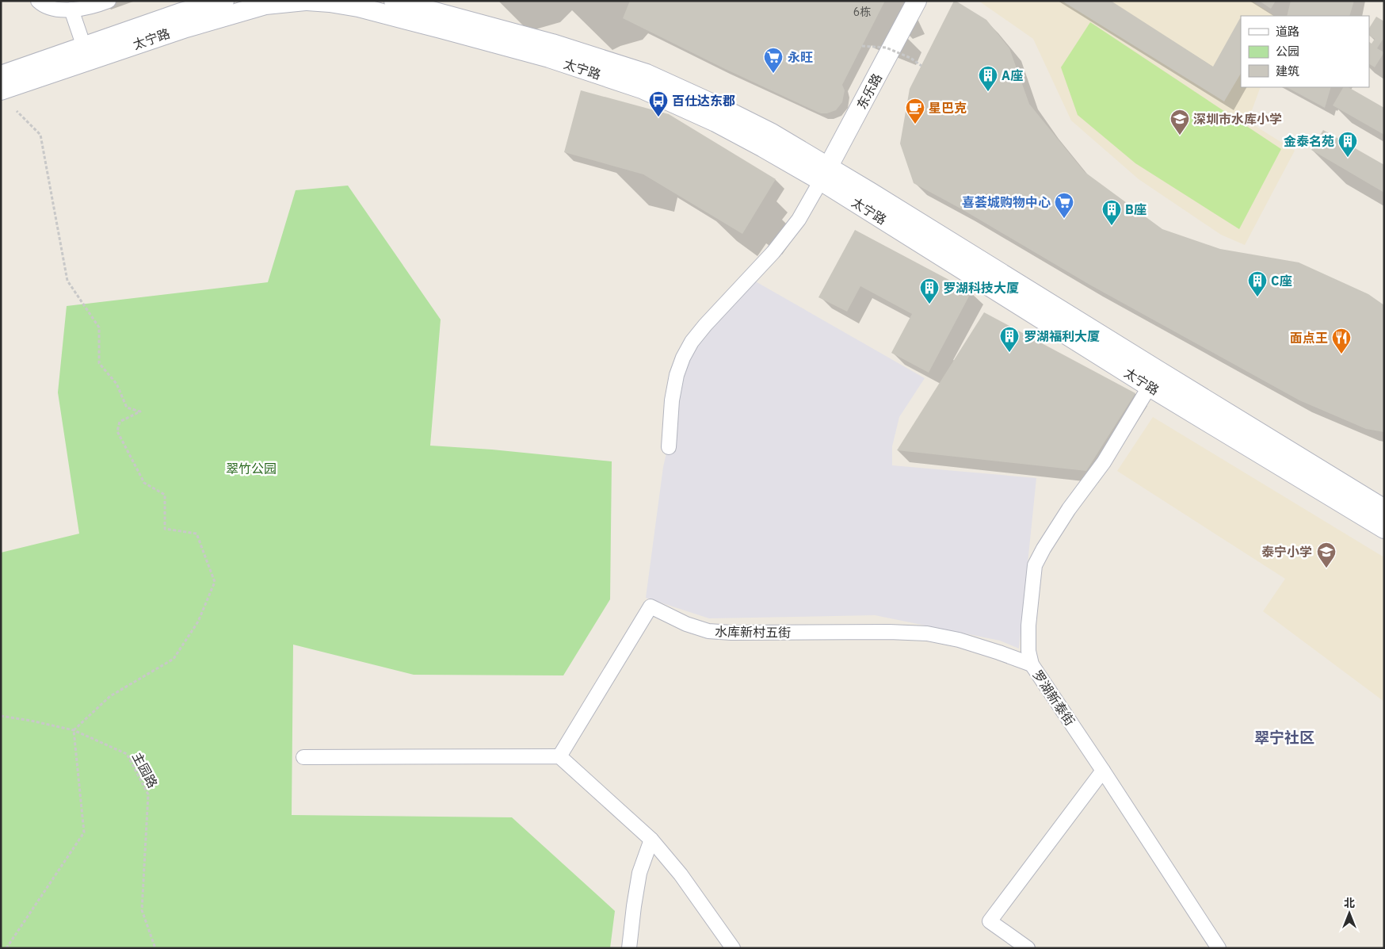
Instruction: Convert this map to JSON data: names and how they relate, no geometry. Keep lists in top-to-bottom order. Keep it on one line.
{"streets":{"main road":["太宁路","东乐路"],"street":["水库新村五街","罗湖新泰街"],"path":["主园路"]},"crossings":[["太宁路","东乐路"],["太宁路","罗湖新泰街"],["水库新村五街","罗湖新泰街"]],"districts":["翠宁社区"],"parks":["翠竹公园"],"places":{"supermarket":["永旺","喜荟城购物中心"],"building":["A座","金泰名苑","B座","C座","罗湖科技大厦","罗湖福利大厦"],"bus stop":["百仕达东郡"],"cafe":["星巴克"],"school or university":["深圳市水库小学","泰宁小学"],"restaurant":["面点王"]},"house_numbers":["6栋"],"legend":["道路","公园","建筑"],"north":"top"}
